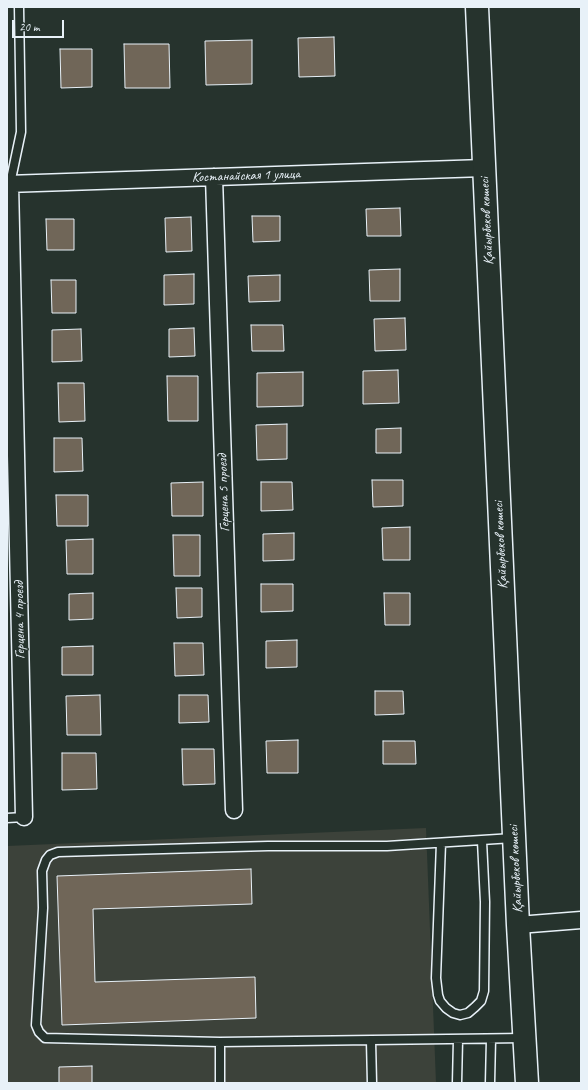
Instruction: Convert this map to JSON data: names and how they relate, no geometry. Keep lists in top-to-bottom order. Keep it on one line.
{"streets":{"main road":["Қайырбеков көшесі"],"street":["Костанайская 1 улица","Герцена 5 проезд","Герцена 4 проезд"]},"crossings":[["Костанайская 1 улица","Қайырбеков көшесі"],["Костанайская 1 улица","Герцена 5 проезд"],["Костанайская 1 улица","Герцена 4 проезд"]],"scale_bar":"20 m"}
